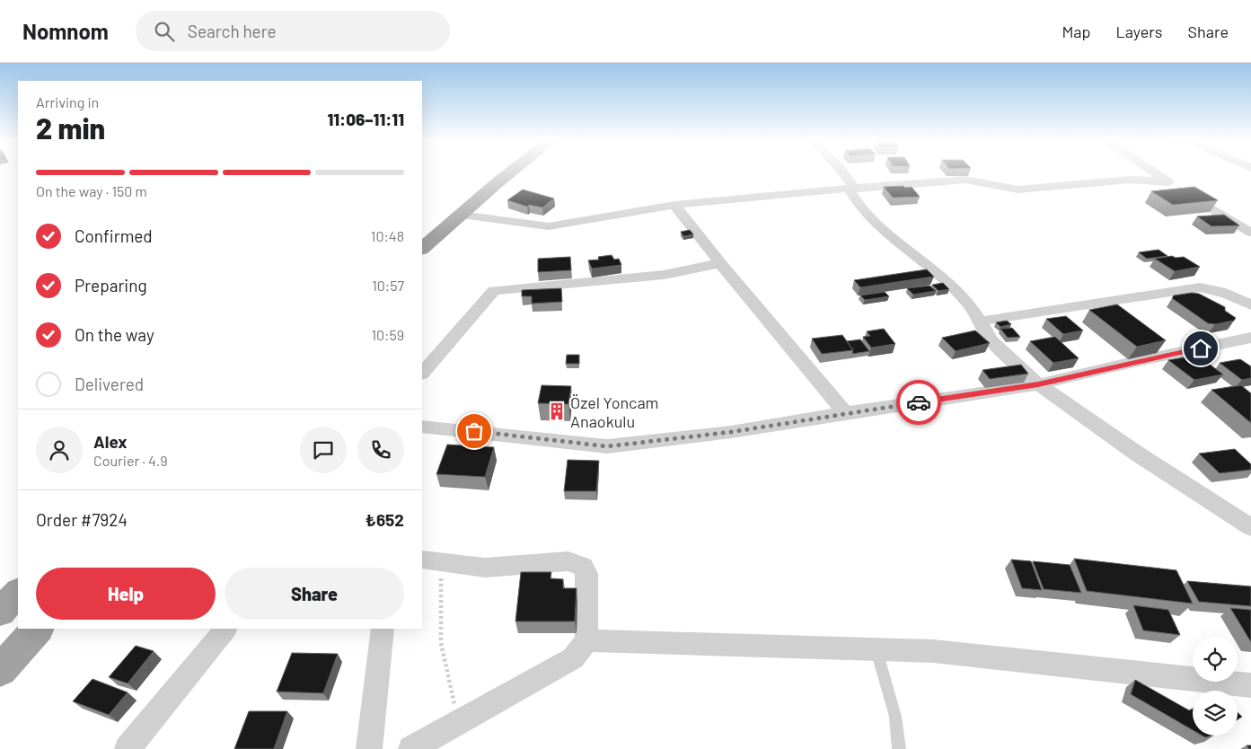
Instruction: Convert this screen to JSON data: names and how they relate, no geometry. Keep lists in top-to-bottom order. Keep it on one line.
{"places":{"building":["Özel Yoncam Anaokulu"]},"page":{"header":"Nomnom","search":"Search here","nav":["Map","Layers","Share"],"heading":["2 min","Arriving in","11:06–11:11"],"panel":["Alex","Courier · 4.9","Order #7924","₺652"],"bar":"On the way · 150 m","list":[["Confirmed","10:48"],["Preparing","10:57"],["On the way","10:59"],"Delivered"],"buttons":["Help","Share"]}}
